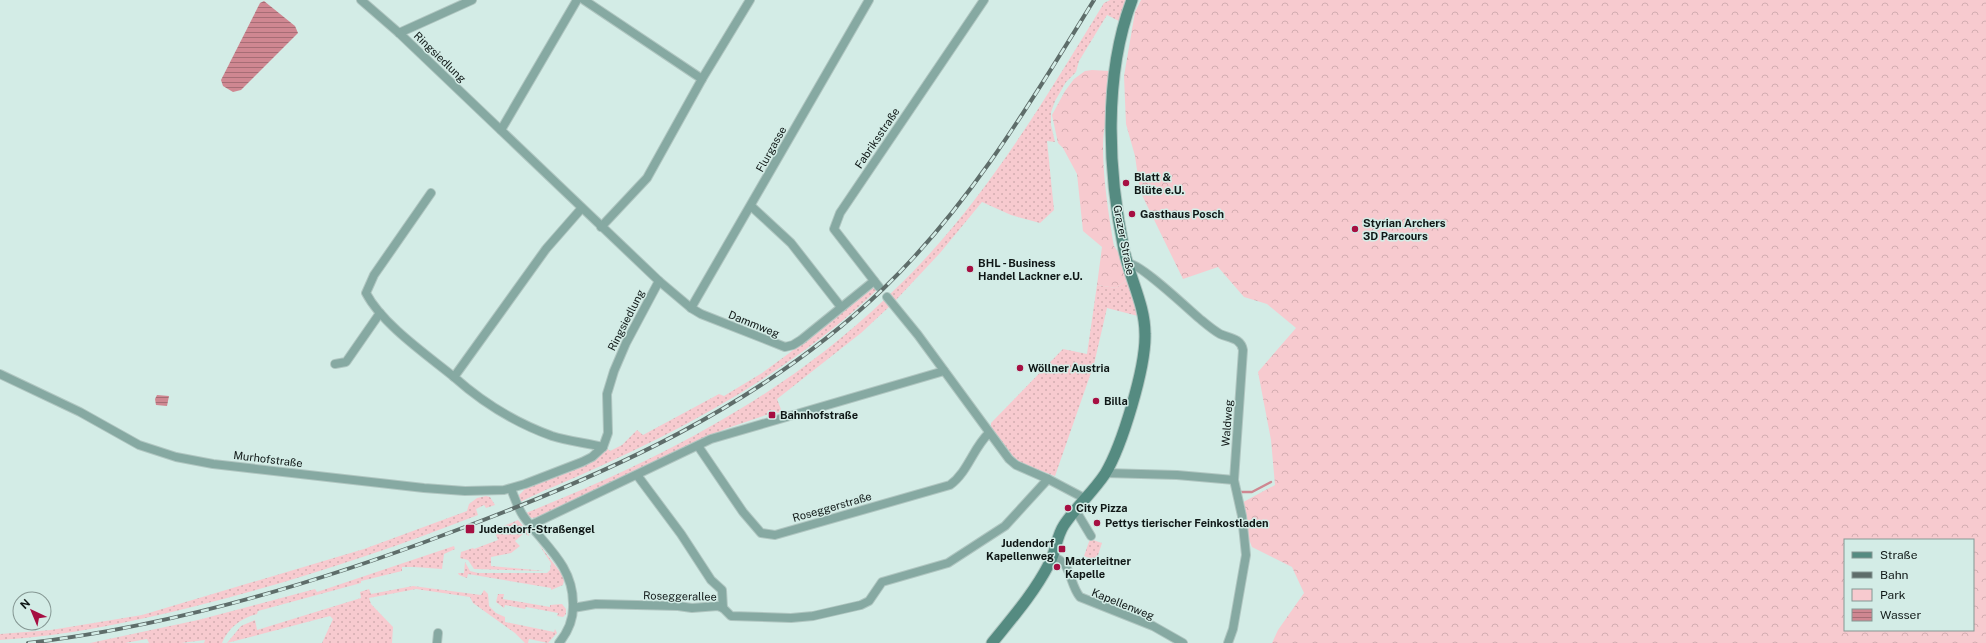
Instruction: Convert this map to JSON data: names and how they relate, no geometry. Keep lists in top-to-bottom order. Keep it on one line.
{"streets":{"main road":["Grazer Straße"],"street":["Ringsiedlung","Fabriksstraße","Flurgasse","Dammweg","Waldweg","Murhofstraße","Roseggerstraße","Roseggerallee","Kapellenweg"]},"crossings":[["Ringsiedlung","Dammweg"],["Fabriksstraße","Dammweg"],["Flurgasse","Dammweg"],["Grazer Straße","Waldweg"],["Grazer Straße","Kapellenweg"]],"places":{"other":["Blatt & Blüte e.U.","Gasthaus Posch","Styrian Archers 3D Parcours","BHL - Business Handel Lackner e.U.","Wöllner Austria","Billa","City Pizza","Pettys tierischer Feinkostladen","Materleitner Kapelle"],"transit":["Bahnhofstraße","Judendorf-Straßengel","Judendorf Kapellenweg"]},"legend":["Straße","Bahn","Park","Wasser"],"north":"top left"}
